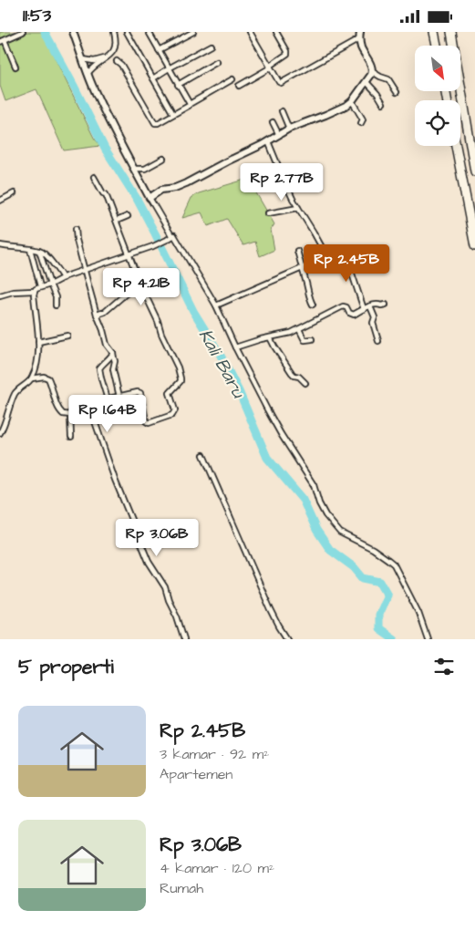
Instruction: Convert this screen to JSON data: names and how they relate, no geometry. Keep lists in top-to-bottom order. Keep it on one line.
{"water":["Kali Baru"],"north":"bottom right","page":{"status":"11:53","price":["Rp 2.77B","Rp 2.45B","Rp 4.21B","Rp 1.64B","Rp 3.06B"],"heading":"5 properti","list":[{"name":"Rp 2.45B","note":"3 kamar · 92 m² · Apartemen"},{"name":"Rp 3.06B","note":"4 kamar · 120 m² · Rumah"}]}}
